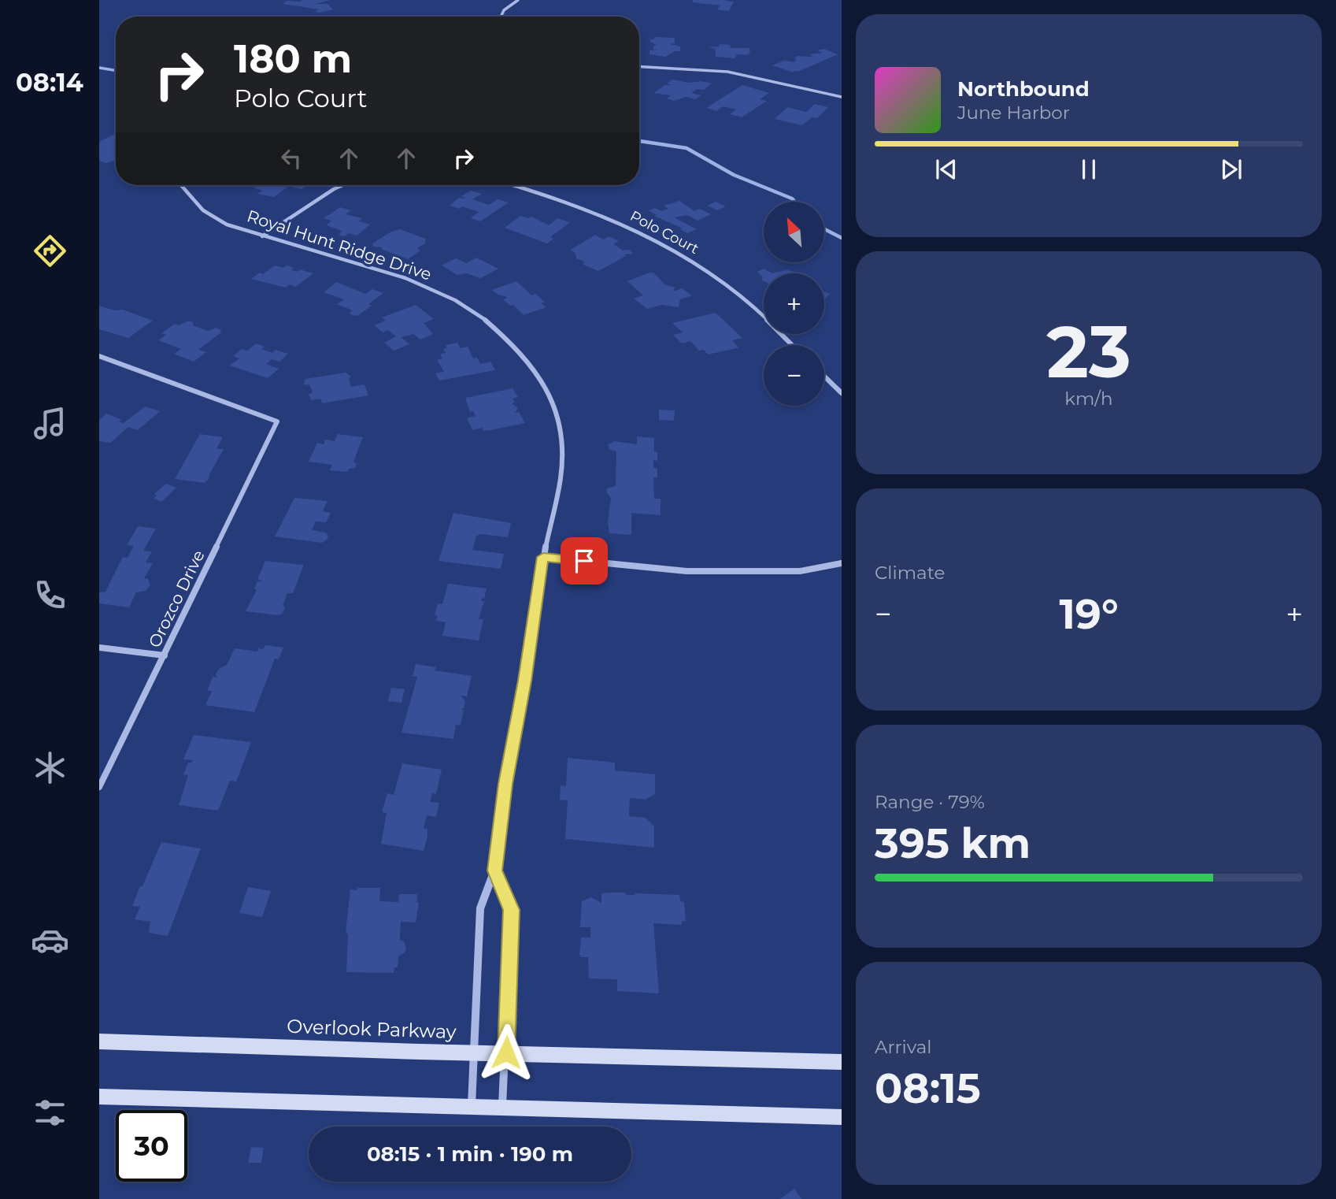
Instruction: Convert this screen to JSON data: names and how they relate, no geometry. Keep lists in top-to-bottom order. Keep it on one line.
{"streets":{"street":["Polo Court","Royal Hunt Ridge Drive","Orozco Drive","Overlook Parkway"]},"crossings":[["Royal Hunt Ridge Drive","Overlook Parkway"]],"north":"top left","page":{"tabs":"08:14","turn":["180 m","Polo Court"],"song":["Northbound","June Harbor"],"map_buttons":["+","−"],"tile":[["23","km/h"],"Climate",["Range · 79%","395 km"],["Arrival","08:15"]],"heat":["−","19°","+"],"limit":"30","trip":"08:15 · 1 min · 190 m"}}
